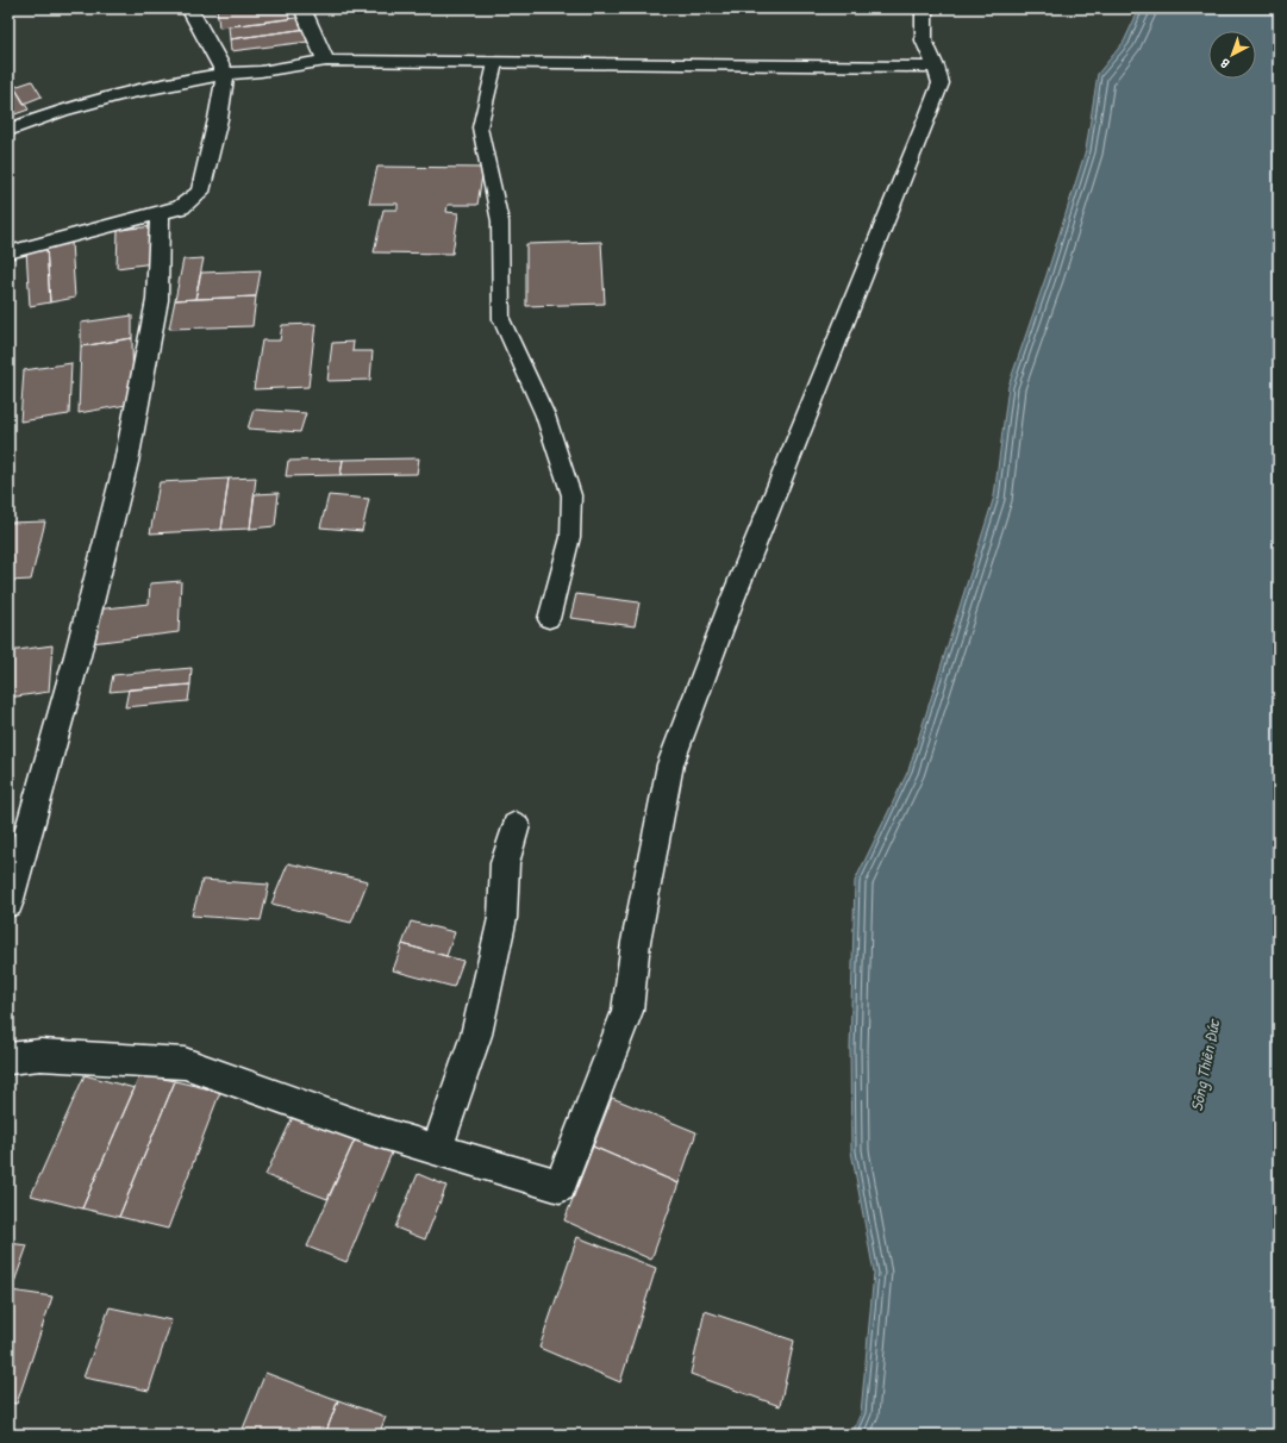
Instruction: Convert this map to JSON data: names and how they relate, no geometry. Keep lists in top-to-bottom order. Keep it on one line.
{"water":["Sông Thiên Đức"],"north":"bottom left"}
